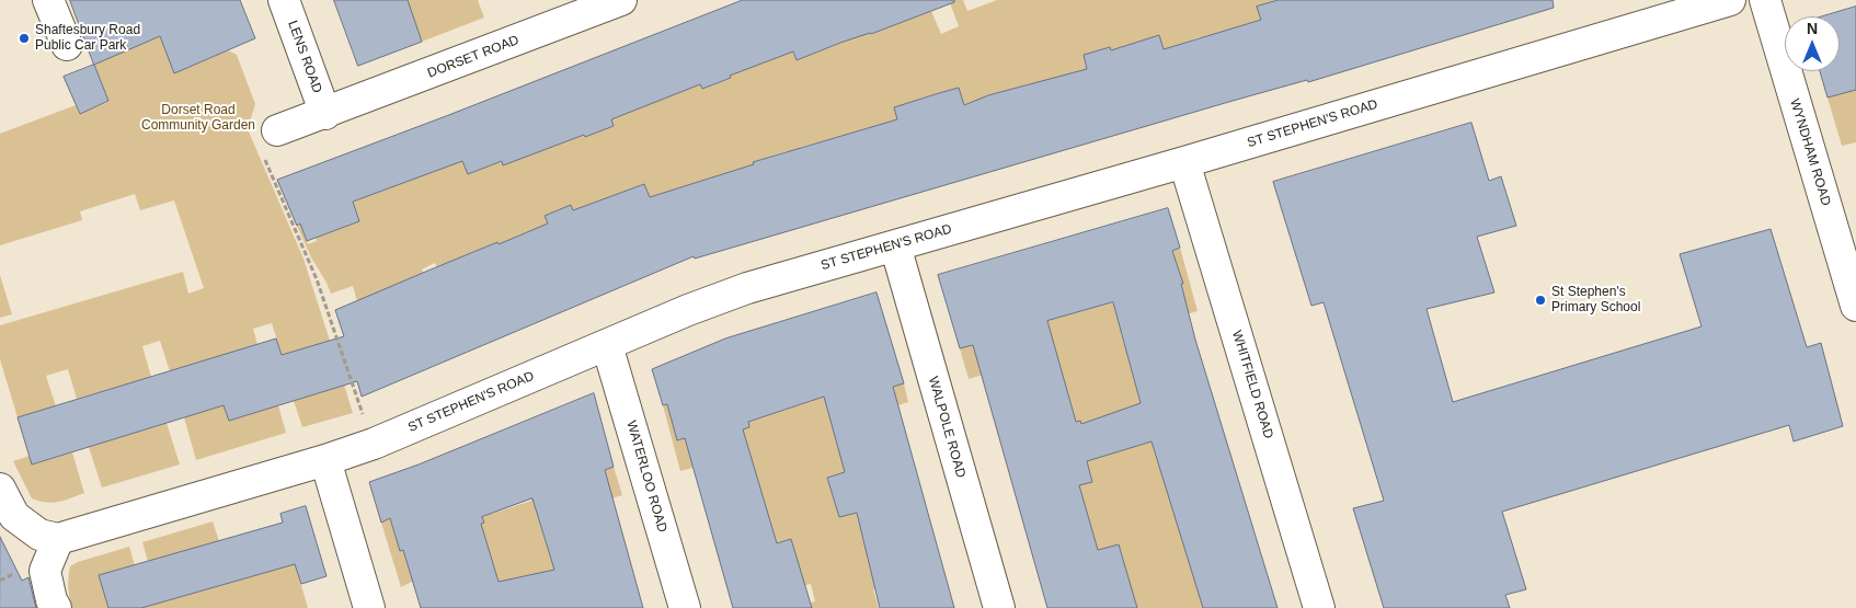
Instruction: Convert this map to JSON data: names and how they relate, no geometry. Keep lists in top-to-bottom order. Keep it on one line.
{"streets":{"street":["LENS ROAD","DORSET ROAD","ST STEPHEN'S ROAD","WYNDHAM ROAD","WHITFIELD ROAD","WALPOLE ROAD","WATERLOO ROAD"]},"crossings":[["LENS ROAD","DORSET ROAD"],["ST STEPHEN'S ROAD","WHITFIELD ROAD"],["ST STEPHEN'S ROAD","WALPOLE ROAD"],["ST STEPHEN'S ROAD","WATERLOO ROAD"]],"parks":["Dorset Road Community Garden"],"places":["Shaftesbury Road Public Car Park","St Stephen's Primary School"],"north":"top"}
